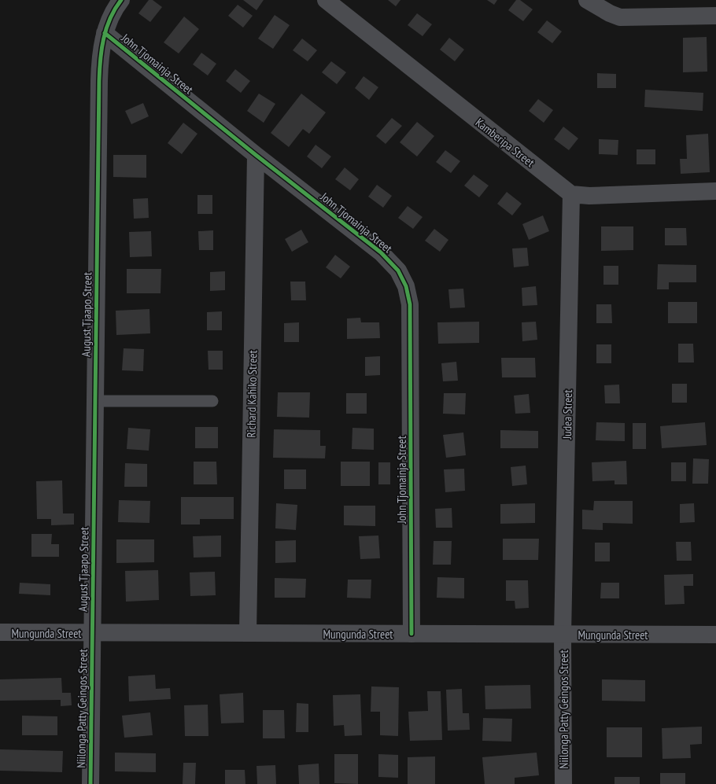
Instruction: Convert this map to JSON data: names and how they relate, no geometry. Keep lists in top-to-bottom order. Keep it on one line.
{"streets":{"street":["John Tjomainja Street","Kamberipa Street","August Tjaapo Street","Richard Kahiko Street","Judea Street","Mungunda Street","Niilonga Patty Geingos Street"]},"crossings":[["John Tjomainja Street","August Tjaapo Street"],["John Tjomainja Street","Richard Kahiko Street"],["John Tjomainja Street","Mungunda Street"],["Kamberipa Street","Judea Street"],["August Tjaapo Street","Mungunda Street"],["August Tjaapo Street","Niilonga Patty Geingos Street"],["Richard Kahiko Street","Mungunda Street"],["Judea Street","Mungunda Street"],["Judea Street","Niilonga Patty Geingos Street"],["Mungunda Street","Niilonga Patty Geingos Street"]]}
